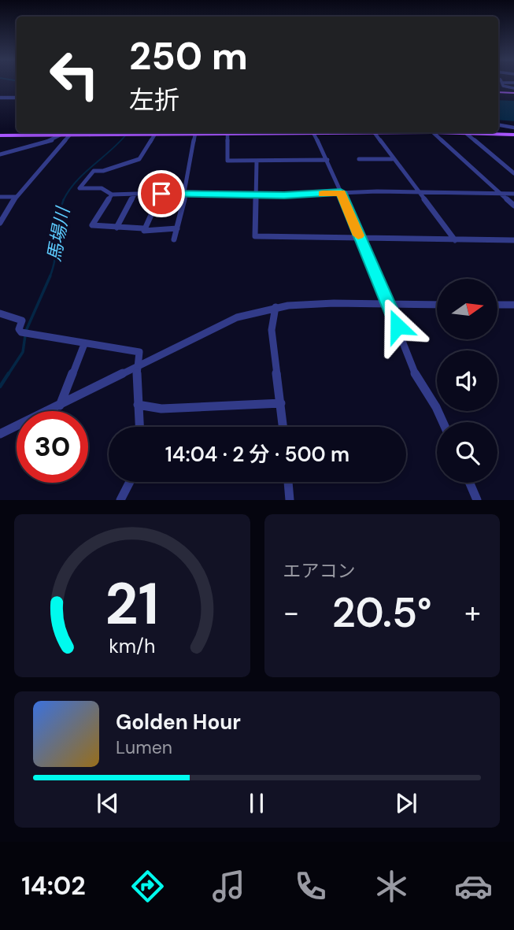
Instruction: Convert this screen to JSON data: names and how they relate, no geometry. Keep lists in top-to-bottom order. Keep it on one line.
{"water":["馬場川"],"north":"right","page":{"turn":["250 m","左折"],"limit":"30","trip":"14:04 · 2 分 · 500 m","tile":"エアコン","heat":["−","20.5°","+"],"song":["Golden Hour","Lumen"],"tabs":"14:02","gauge":["21","km/h"]}}
